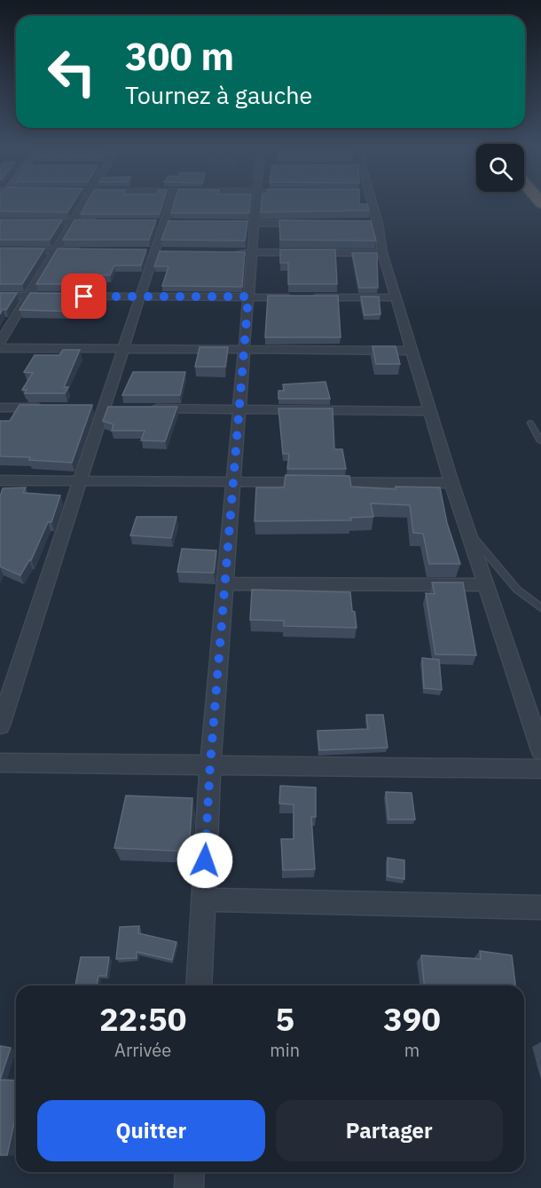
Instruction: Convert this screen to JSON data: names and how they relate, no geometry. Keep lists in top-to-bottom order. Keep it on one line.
{"page":{"turn":["300 m","Tournez à gauche"],"eta":["22:50","Arrivée","5","min","390","m"],"buttons":["Quitter","Partager"]}}
